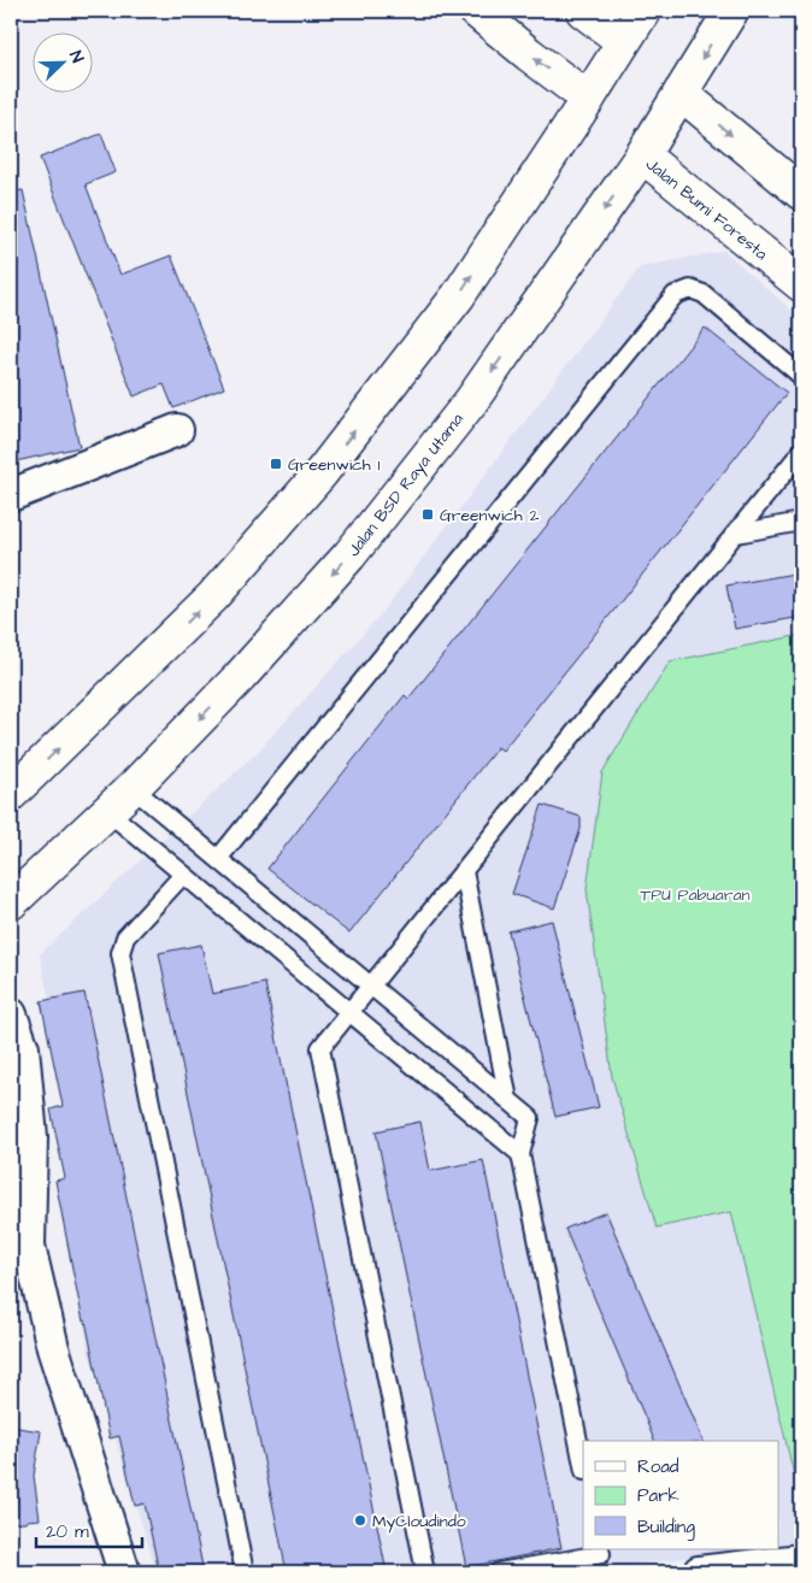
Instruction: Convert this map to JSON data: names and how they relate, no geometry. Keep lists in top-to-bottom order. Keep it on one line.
{"streets":{"main road":["Jalan Bumi Foresta","Jalan BSD Raya Utama"]},"crossings":[["Jalan Bumi Foresta","Jalan BSD Raya Utama"]],"parks":["TPU Pabuaran"],"places":{"transit":["Greenwich 1","Greenwich 2"],"other":["MyCloudindo"]},"legend":["Road","Park","Building"],"scale_bar":"20 m","north":"top right"}
